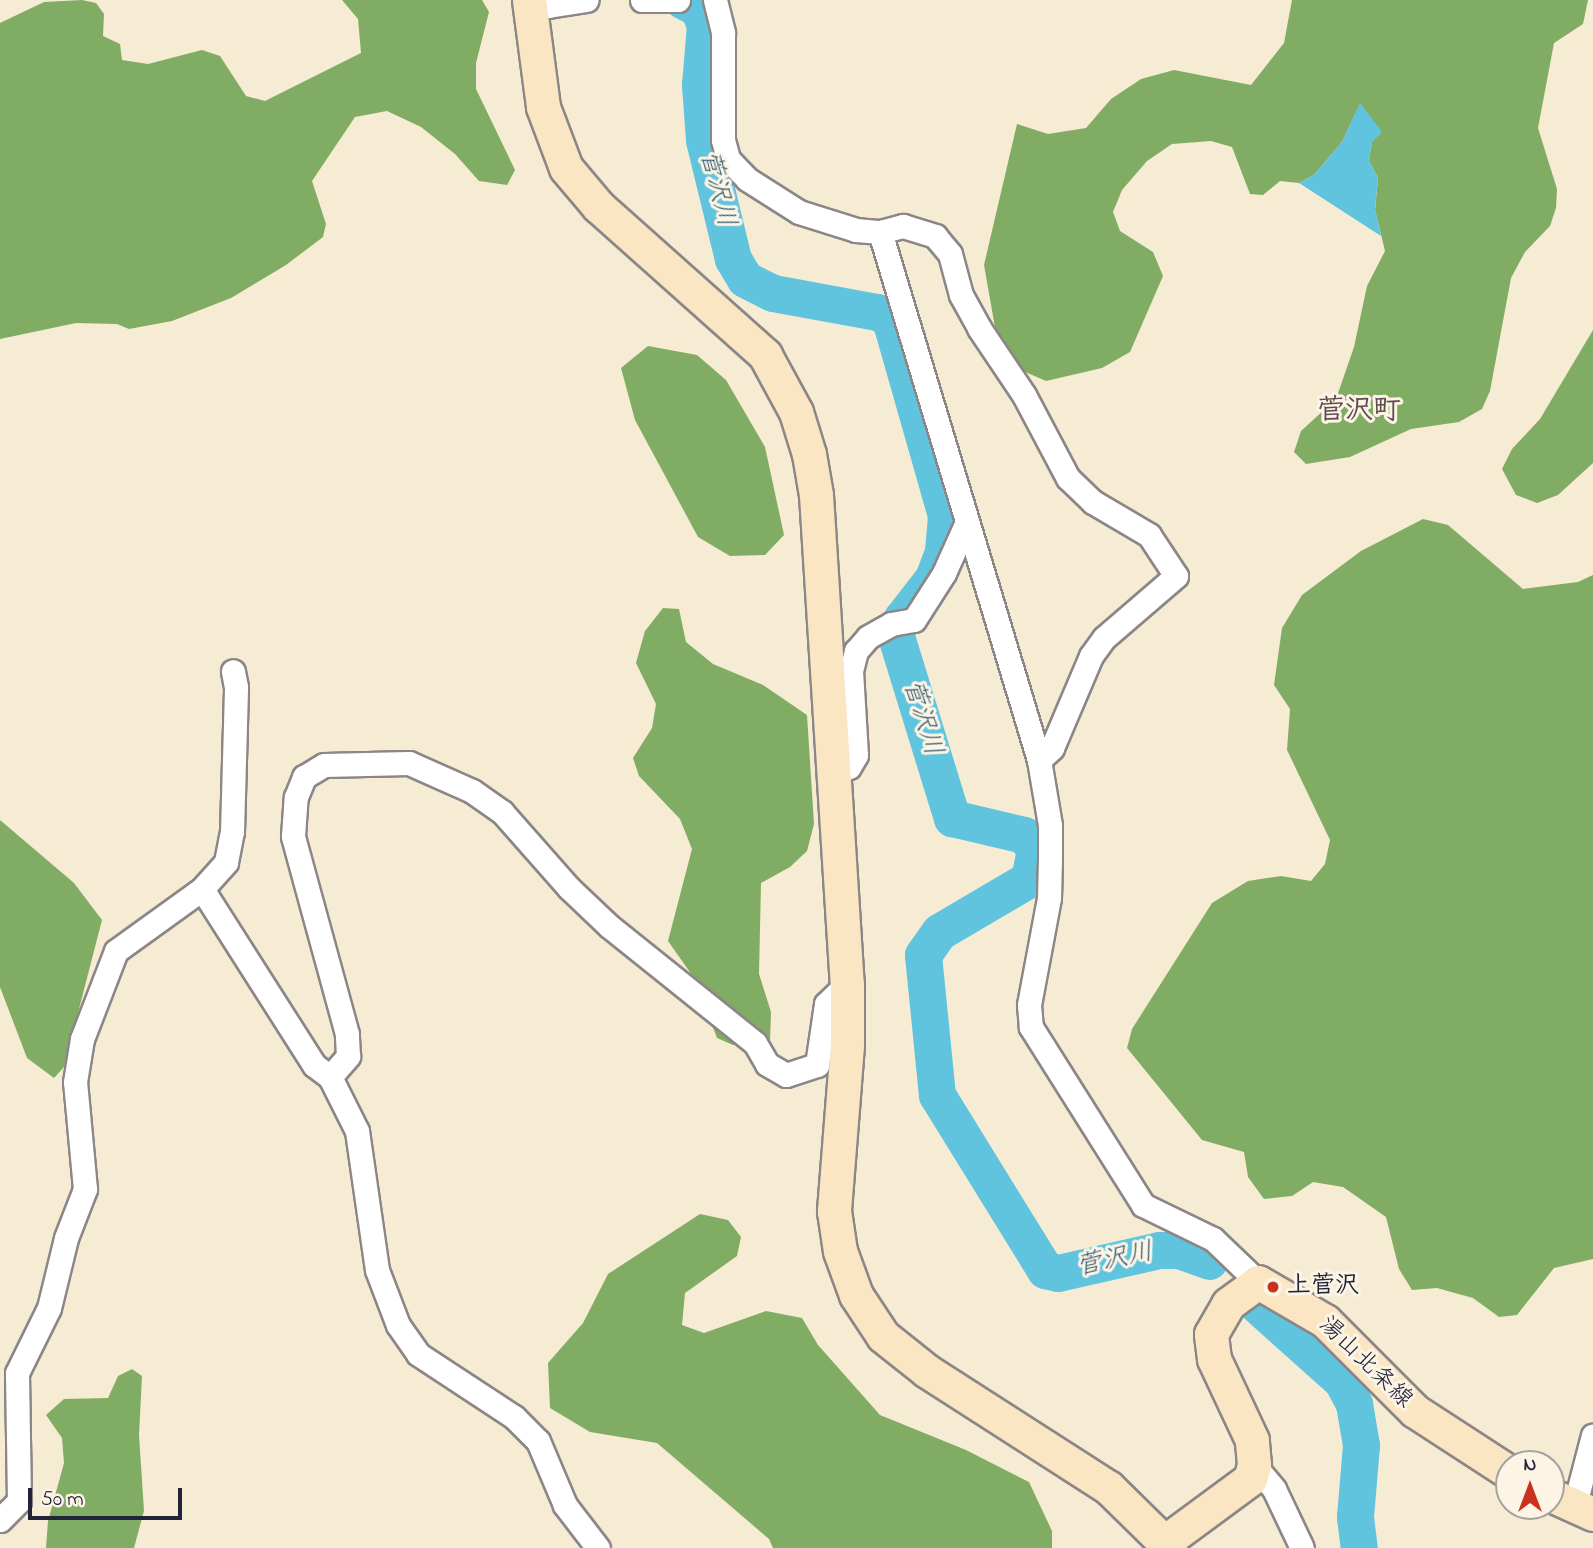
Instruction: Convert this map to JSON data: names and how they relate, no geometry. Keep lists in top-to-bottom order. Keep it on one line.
{"streets":{"street":["湯山北条線"]},"districts":["菅沢町"],"water":["菅沢川"],"places":["上菅沢"],"scale_bar":"50 m","north":"top"}
